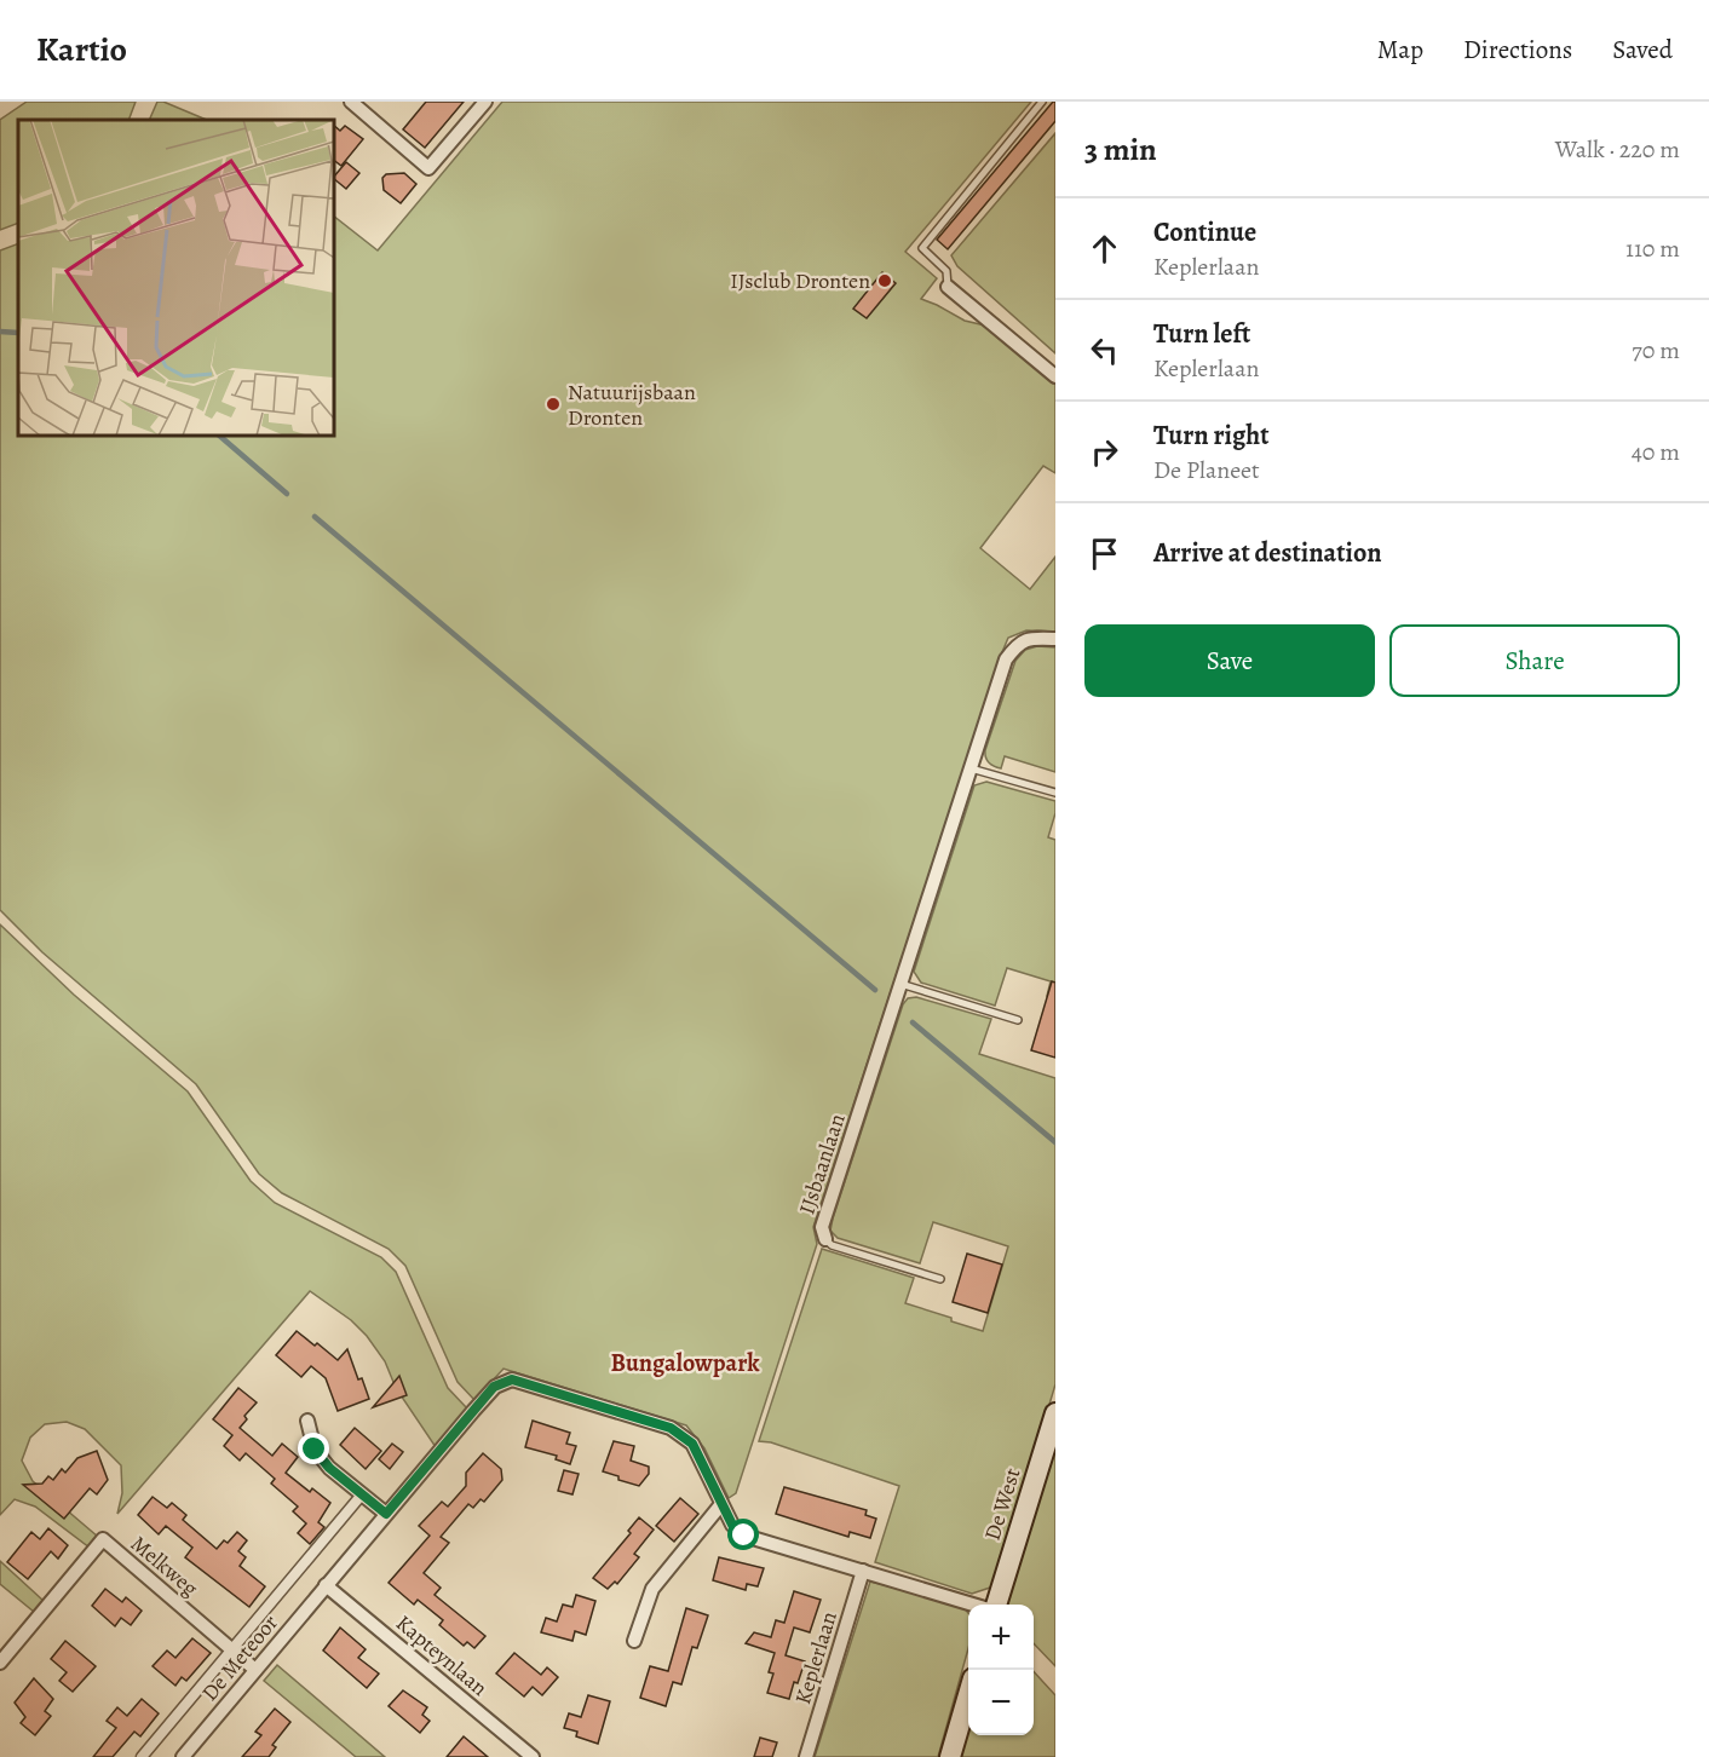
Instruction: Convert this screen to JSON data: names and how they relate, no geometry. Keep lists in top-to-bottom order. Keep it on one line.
{"streets":{"main road":["De West"],"street":["IJsbaanlaan","Melkweg","Kapteynlaan","De Meteoor","Keplerlaan"]},"crossings":[["Melkweg","De Meteoor"],["Kapteynlaan","De Meteoor"]],"districts":["Bungalowpark"],"places":["IJsclub Dronten","Natuurijsbaan Dronten"],"page":{"header":"Kartio","nav":["Map","Directions","Saved"],"heading":["3 min","Walk · 220 m"],"list":[["Continue","Keplerlaan","110 m"],["Turn left","Keplerlaan","70 m"],["Turn right","De Planeet","40 m"],"Arrive at destination"],"buttons":["Save","Share"],"map_buttons":["+","−"]}}
